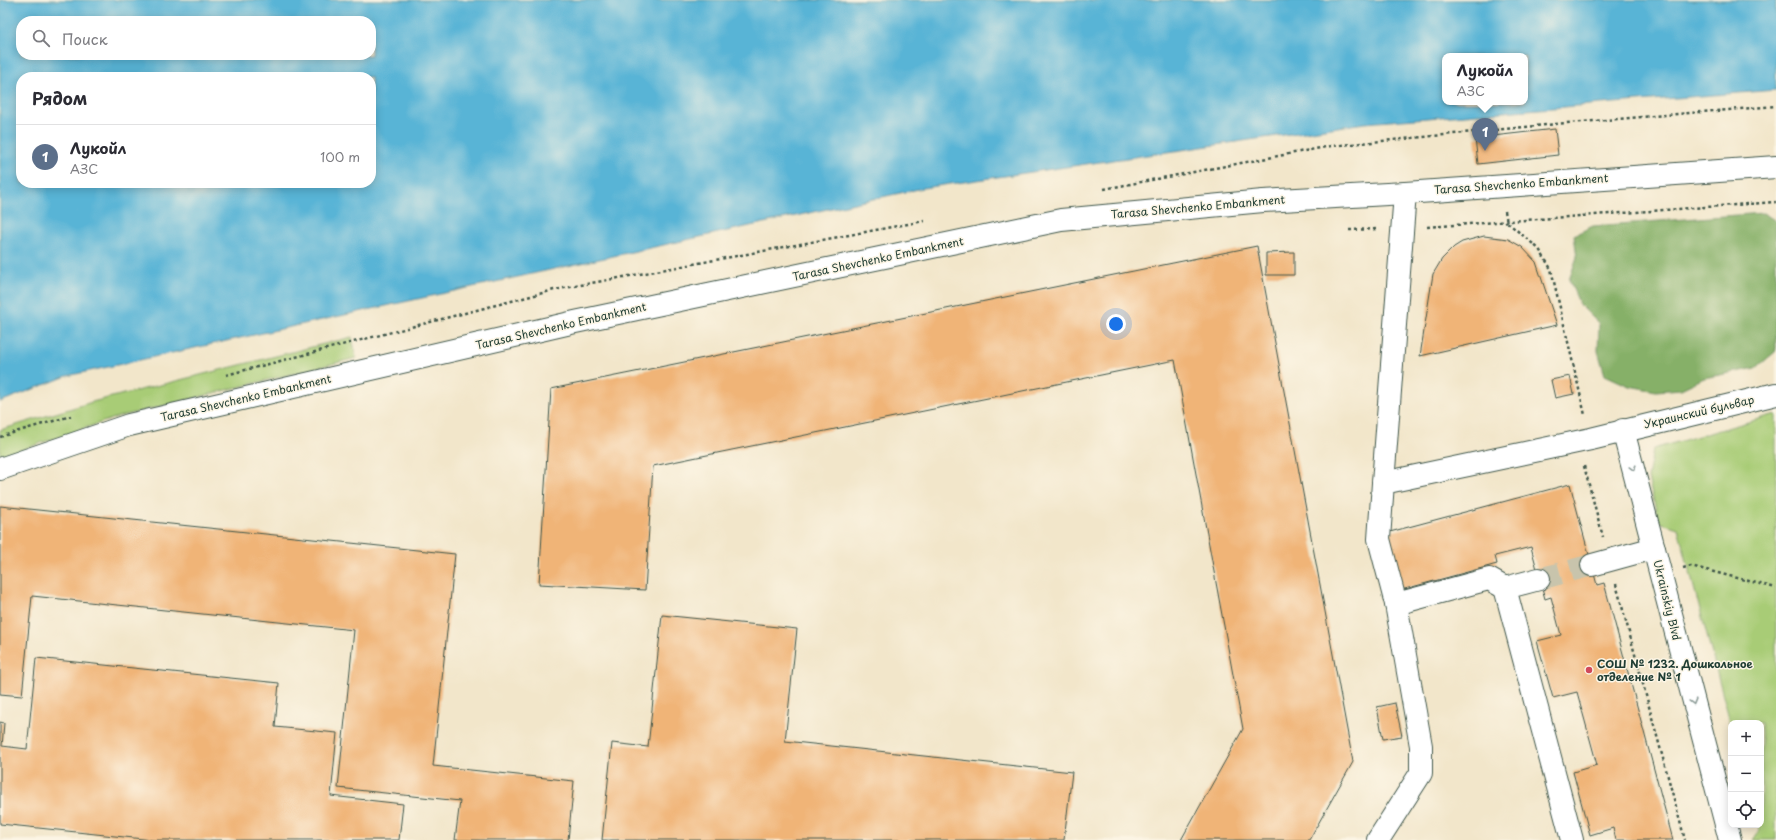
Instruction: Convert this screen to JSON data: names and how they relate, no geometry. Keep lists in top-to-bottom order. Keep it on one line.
{"streets":{"street":["Tarasa Shevchenko Embankment","Украинский бульвар","Ukrainskiy Blvd"]},"crossings":[["Украинский бульвар","Ukrainskiy Blvd"]],"places":["СОШ № 1232. Дошкольное отделение № 1"],"page":{"search":"Поиск","popup":["Лукойл","АЗС"],"heading":"Рядом","pins":"1","list":[{"mark":"1","name":"Лукойл","note":"АЗС","value":"100 m"}],"map_buttons":["+","−"]}}
